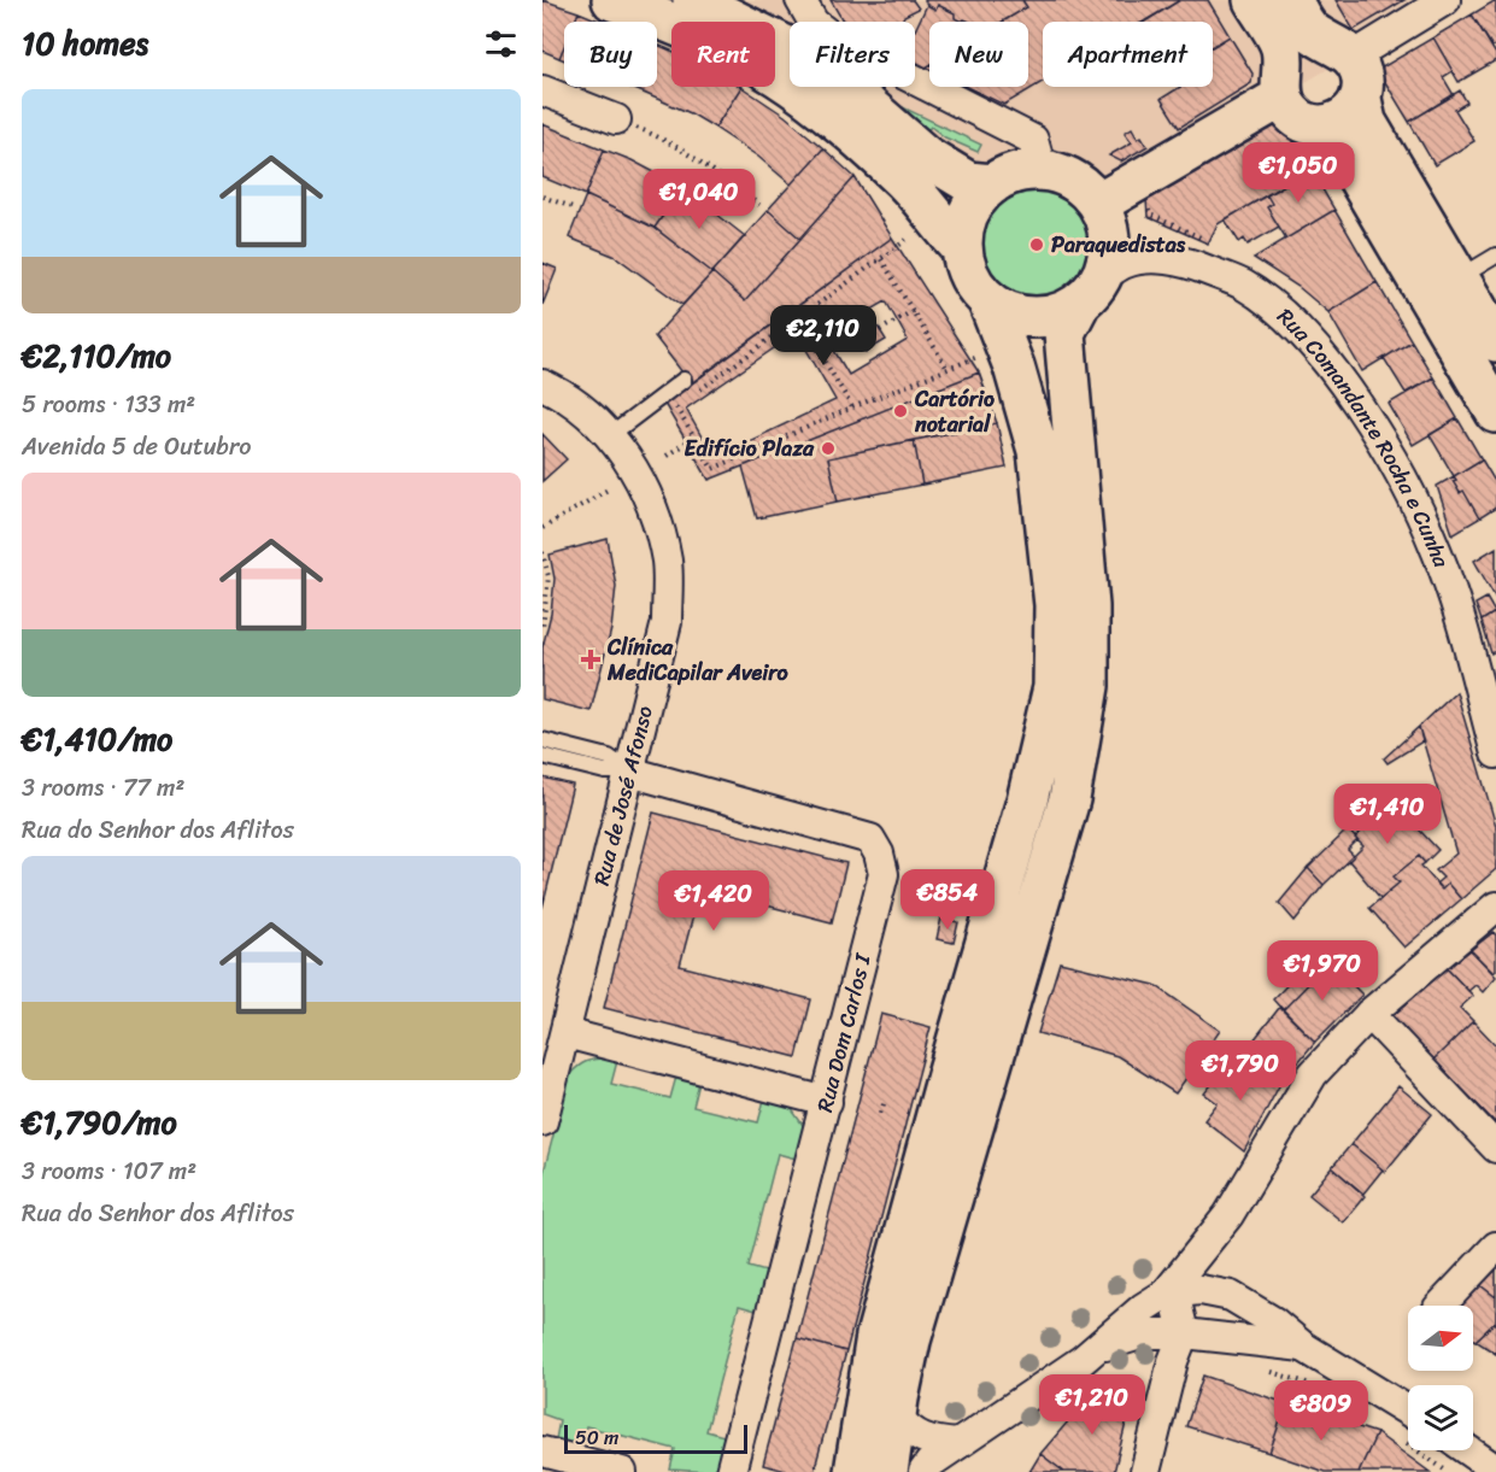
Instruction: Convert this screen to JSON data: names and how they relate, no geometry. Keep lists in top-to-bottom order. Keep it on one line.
{"streets":{"street":["Rua Comandante Rocha e Cunha","Rua de José Afonso","Rua Dom Carlos I"]},"crossings":[["Rua de José Afonso","Rua Dom Carlos I"]],"places":{"other":["Paraquedistas","Cartório notarial","Edifício Plaza"],"health":["Clínica MediCapilar Aveiro"]},"scale_bar":"50 m","north":"right","page":{"heading":"10 homes","chip":["Buy","Rent","Filters","New","Apartment"],"list":[{"name":"€2,110/mo","note":"5 rooms · 133 m² · Avenida 5 de Outubro"},{"name":"€1,410/mo","note":"3 rooms · 77 m² · Rua do Senhor dos Aflitos"},{"name":"€1,790/mo","note":"3 rooms · 107 m² · Rua do Senhor dos Aflitos"}],"price":["€1,050","€1,040","€2,110","€1,410","€854","€1,420","€1,970","€1,790","€1,210","€809"],"scale":"50 m"}}
